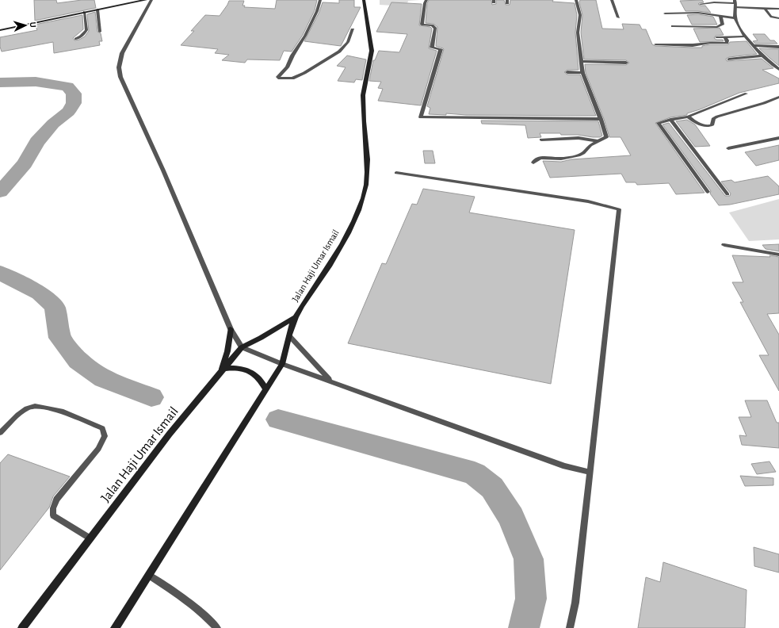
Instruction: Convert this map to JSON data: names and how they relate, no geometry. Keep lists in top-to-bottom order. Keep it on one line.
{"streets":{"main road":["Jalan Haji Umar Ismail"]},"north":"right"}
